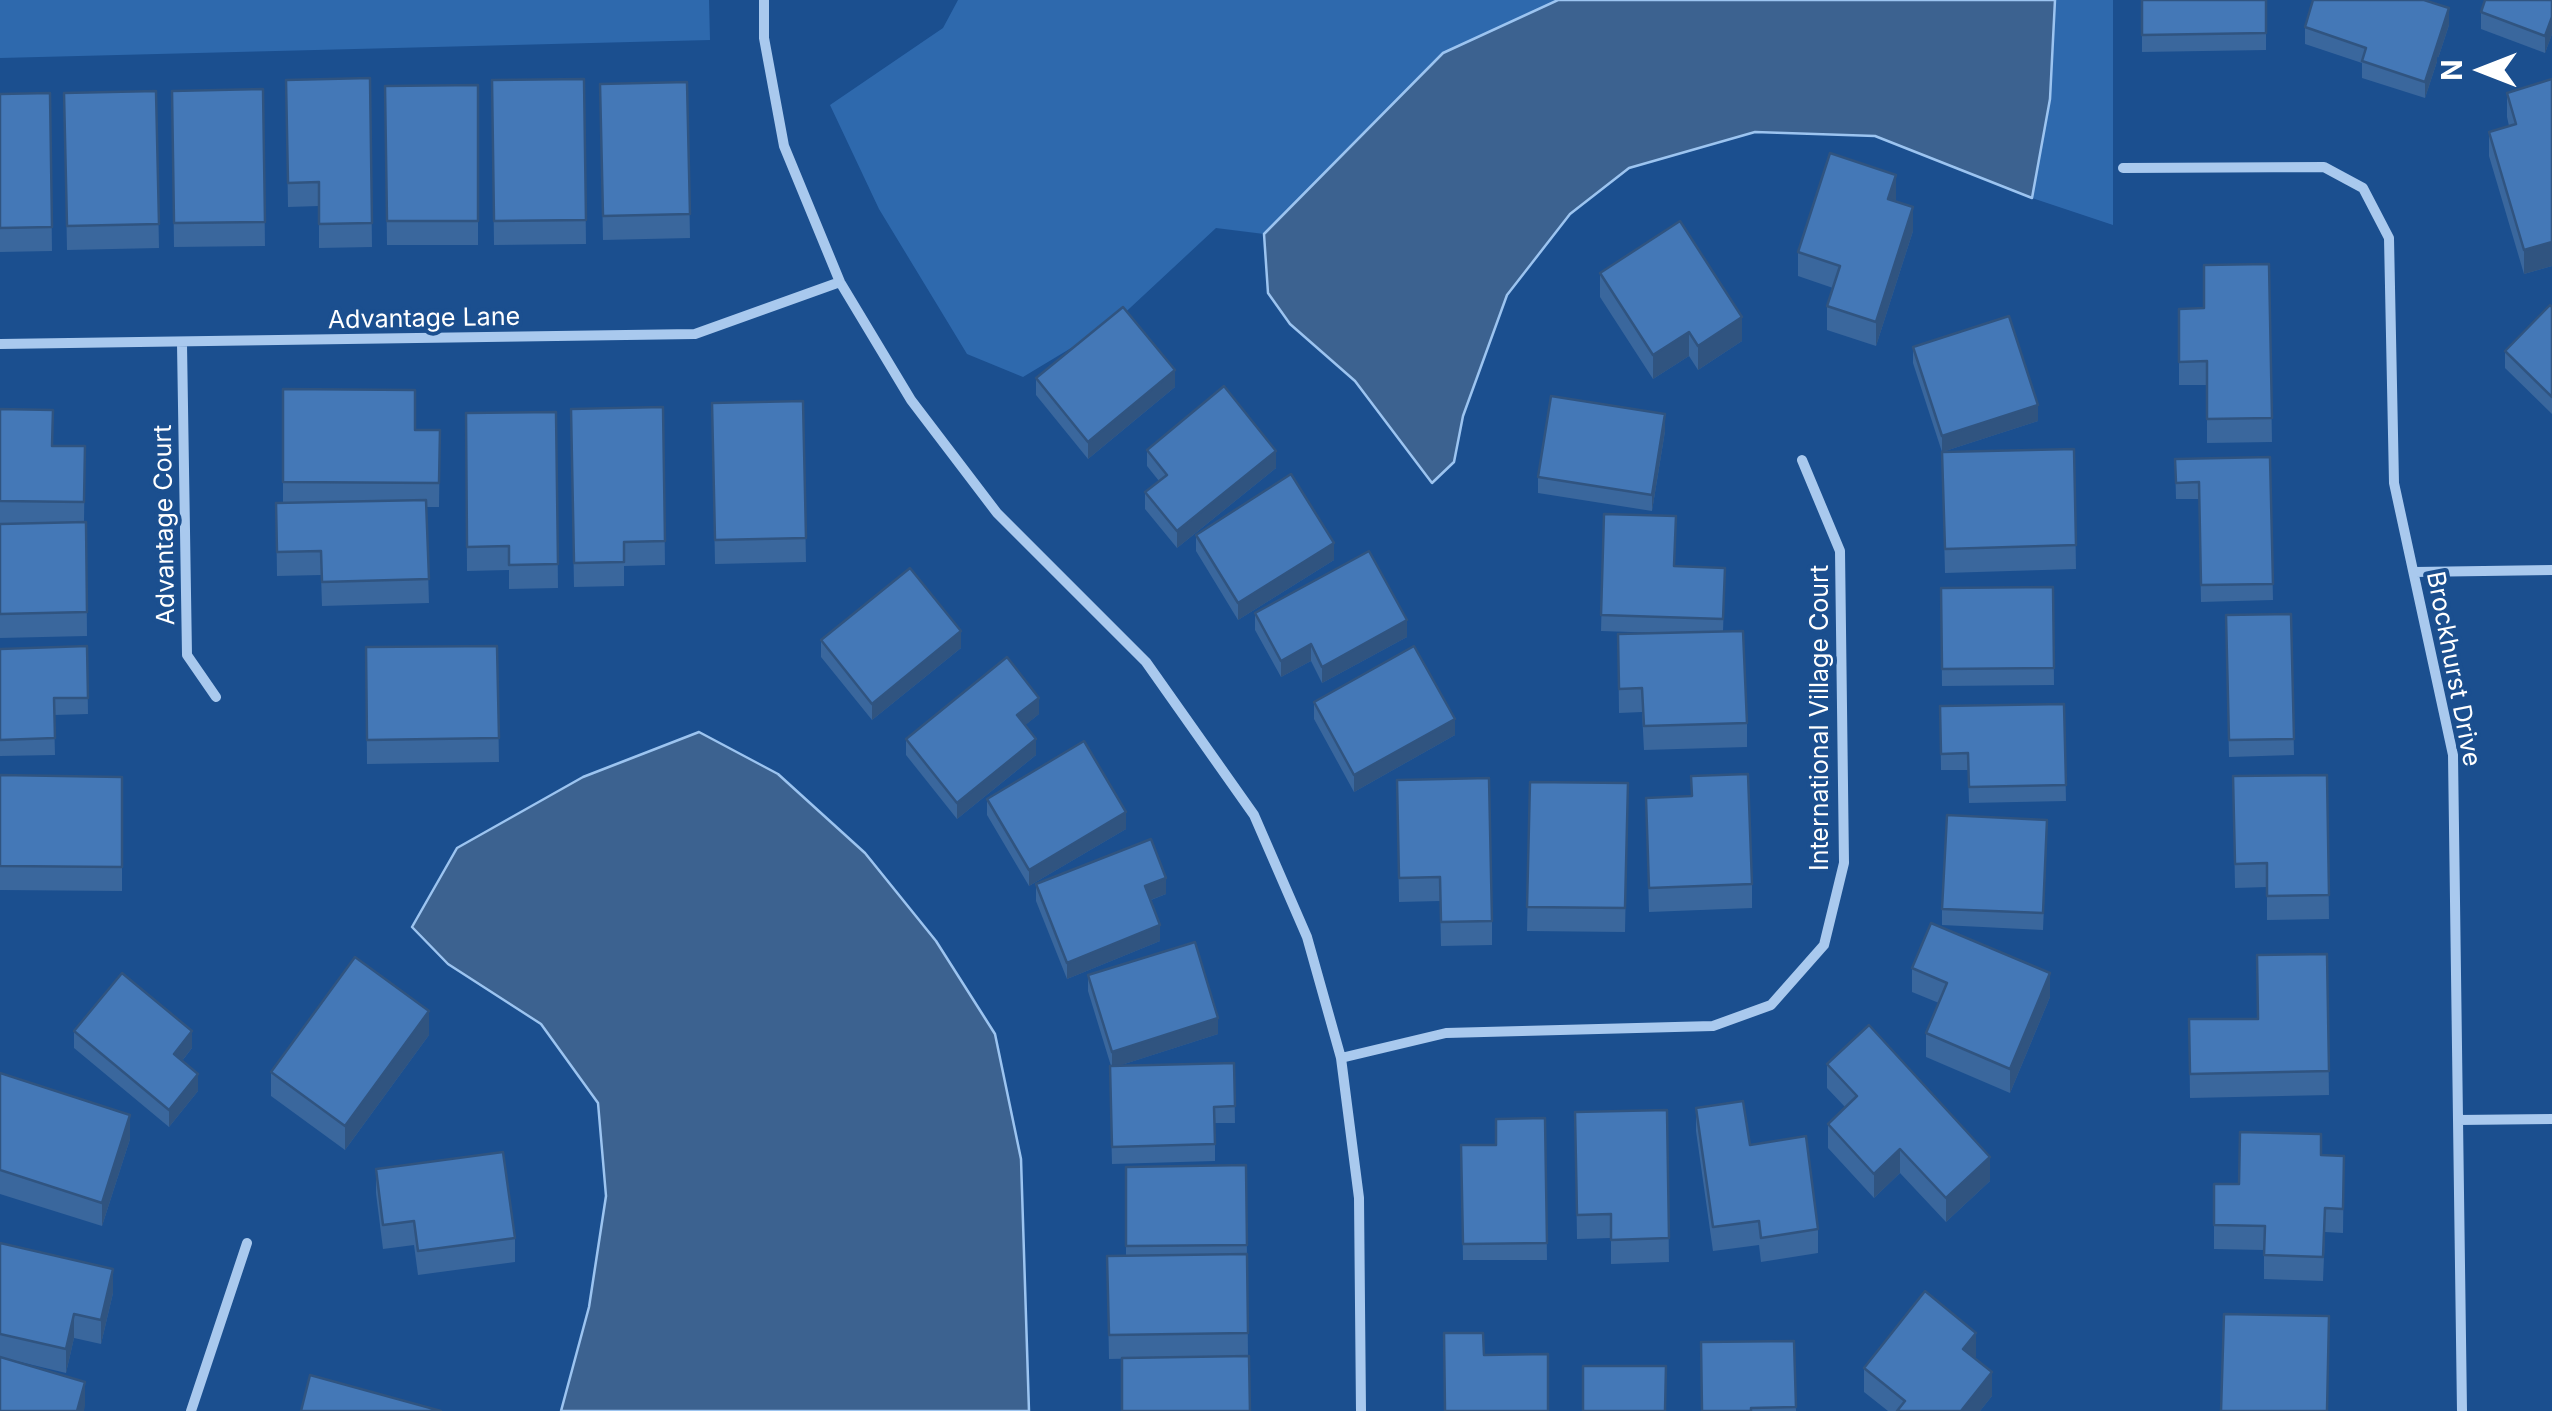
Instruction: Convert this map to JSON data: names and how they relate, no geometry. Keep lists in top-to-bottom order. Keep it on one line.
{"streets":{"street":["Advantage Lane","Advantage Court","Brockhurst Drive","International Village Court"]},"crossings":[["Advantage Lane","Advantage Court"]],"north":"left"}
